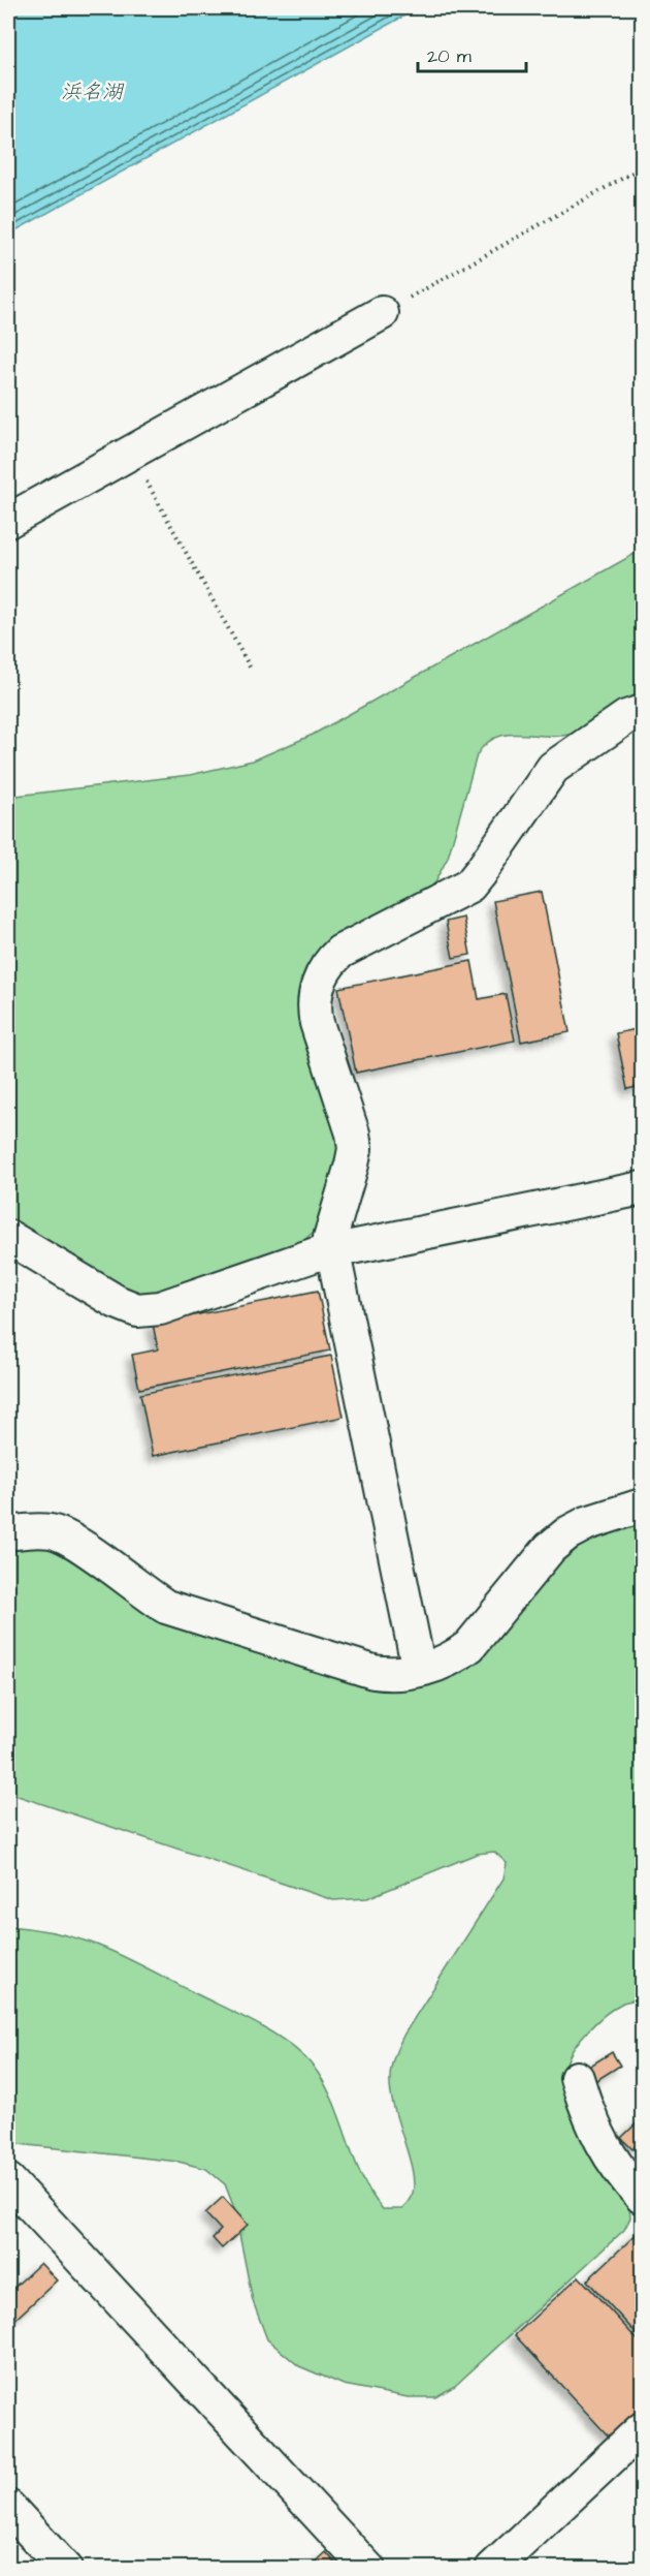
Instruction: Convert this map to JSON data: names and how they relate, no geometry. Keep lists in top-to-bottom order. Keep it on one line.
{"water":["浜名湖"],"scale_bar":"20 m"}
